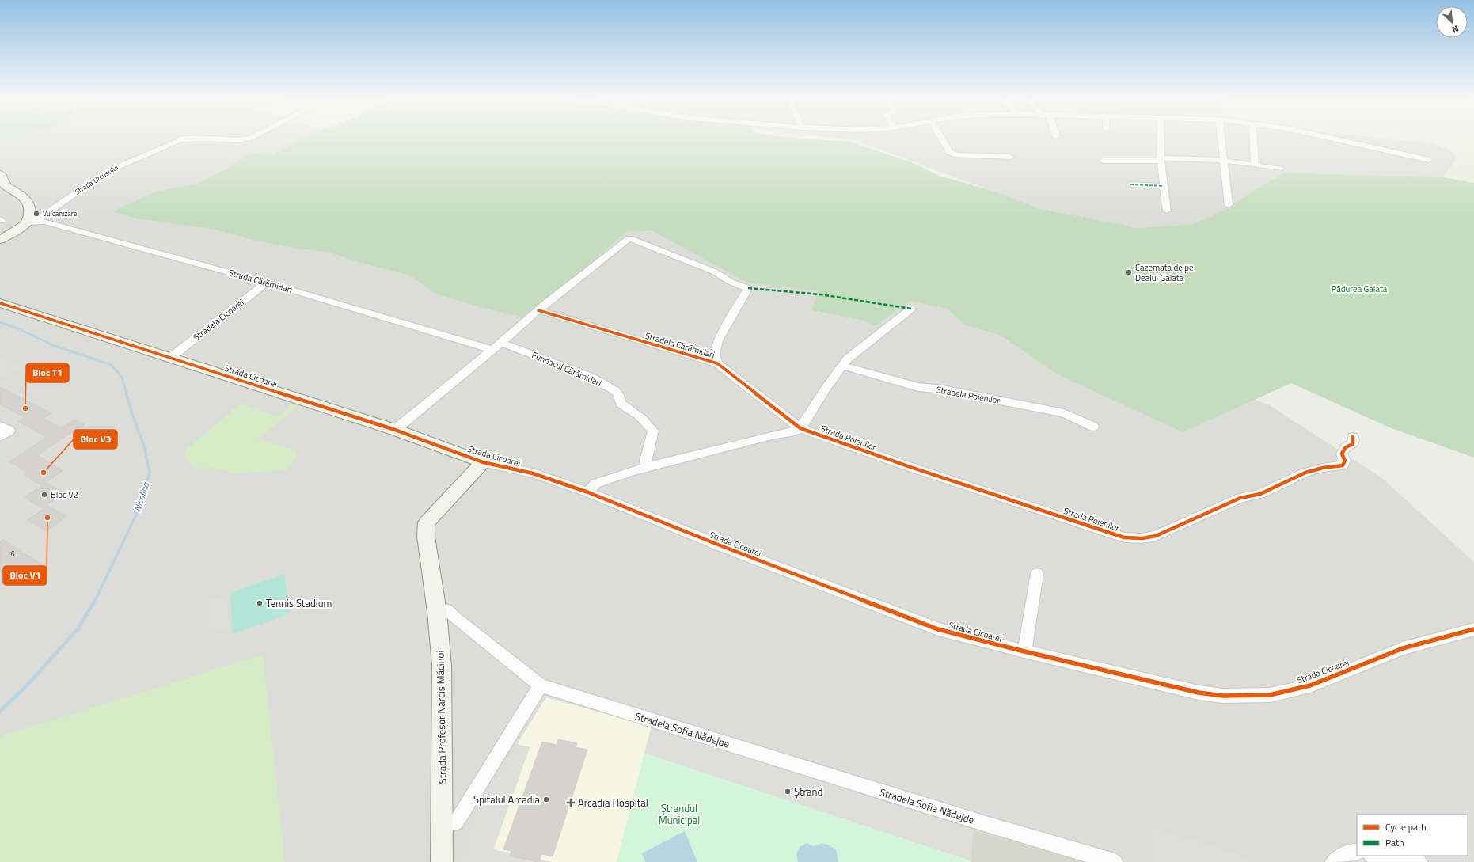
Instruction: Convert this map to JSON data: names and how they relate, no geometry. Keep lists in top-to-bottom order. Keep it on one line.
{"streets":{"street":["Strada Urcușului","Strada Cărămidari","Stradela Cicoarei","Stradela Cărămidari","Fundacul Cărămidari","Strada Cicoarei","Stradela Poienilor","Strada Poienilor","Strada Profesor Narcis Măcinoi","Stradela Sofia Nădejde"]},"crossings":[["Strada Urcușului","Strada Cărămidari"],["Strada Cărămidari","Stradela Cicoarei"],["Strada Cărămidari","Stradela Cărămidari"],["Stradela Cicoarei","Strada Cicoarei"],["Stradela Cărămidari","Fundacul Cărămidari"],["Stradela Cărămidari","Strada Cicoarei"],["Stradela Cărămidari","Strada Poienilor"],["Strada Profesor Narcis Măcinoi","Stradela Sofia Nădejde"]],"water":["Nicolina"],"parks":["Pădurea Galata","Ștrandul Municipal"],"places":{"other":["Vulcanizare","Cazemata de pe Dealul Galata","Bloc T1","Bloc V3","Bloc V2","Bloc V1","Tennis Stadium","Ștrand","Spitalul Arcadia"],"health":["Arcadia Hospital"]},"house_numbers":["6"],"legend":["Cycle path","Path"],"north":"bottom right"}
